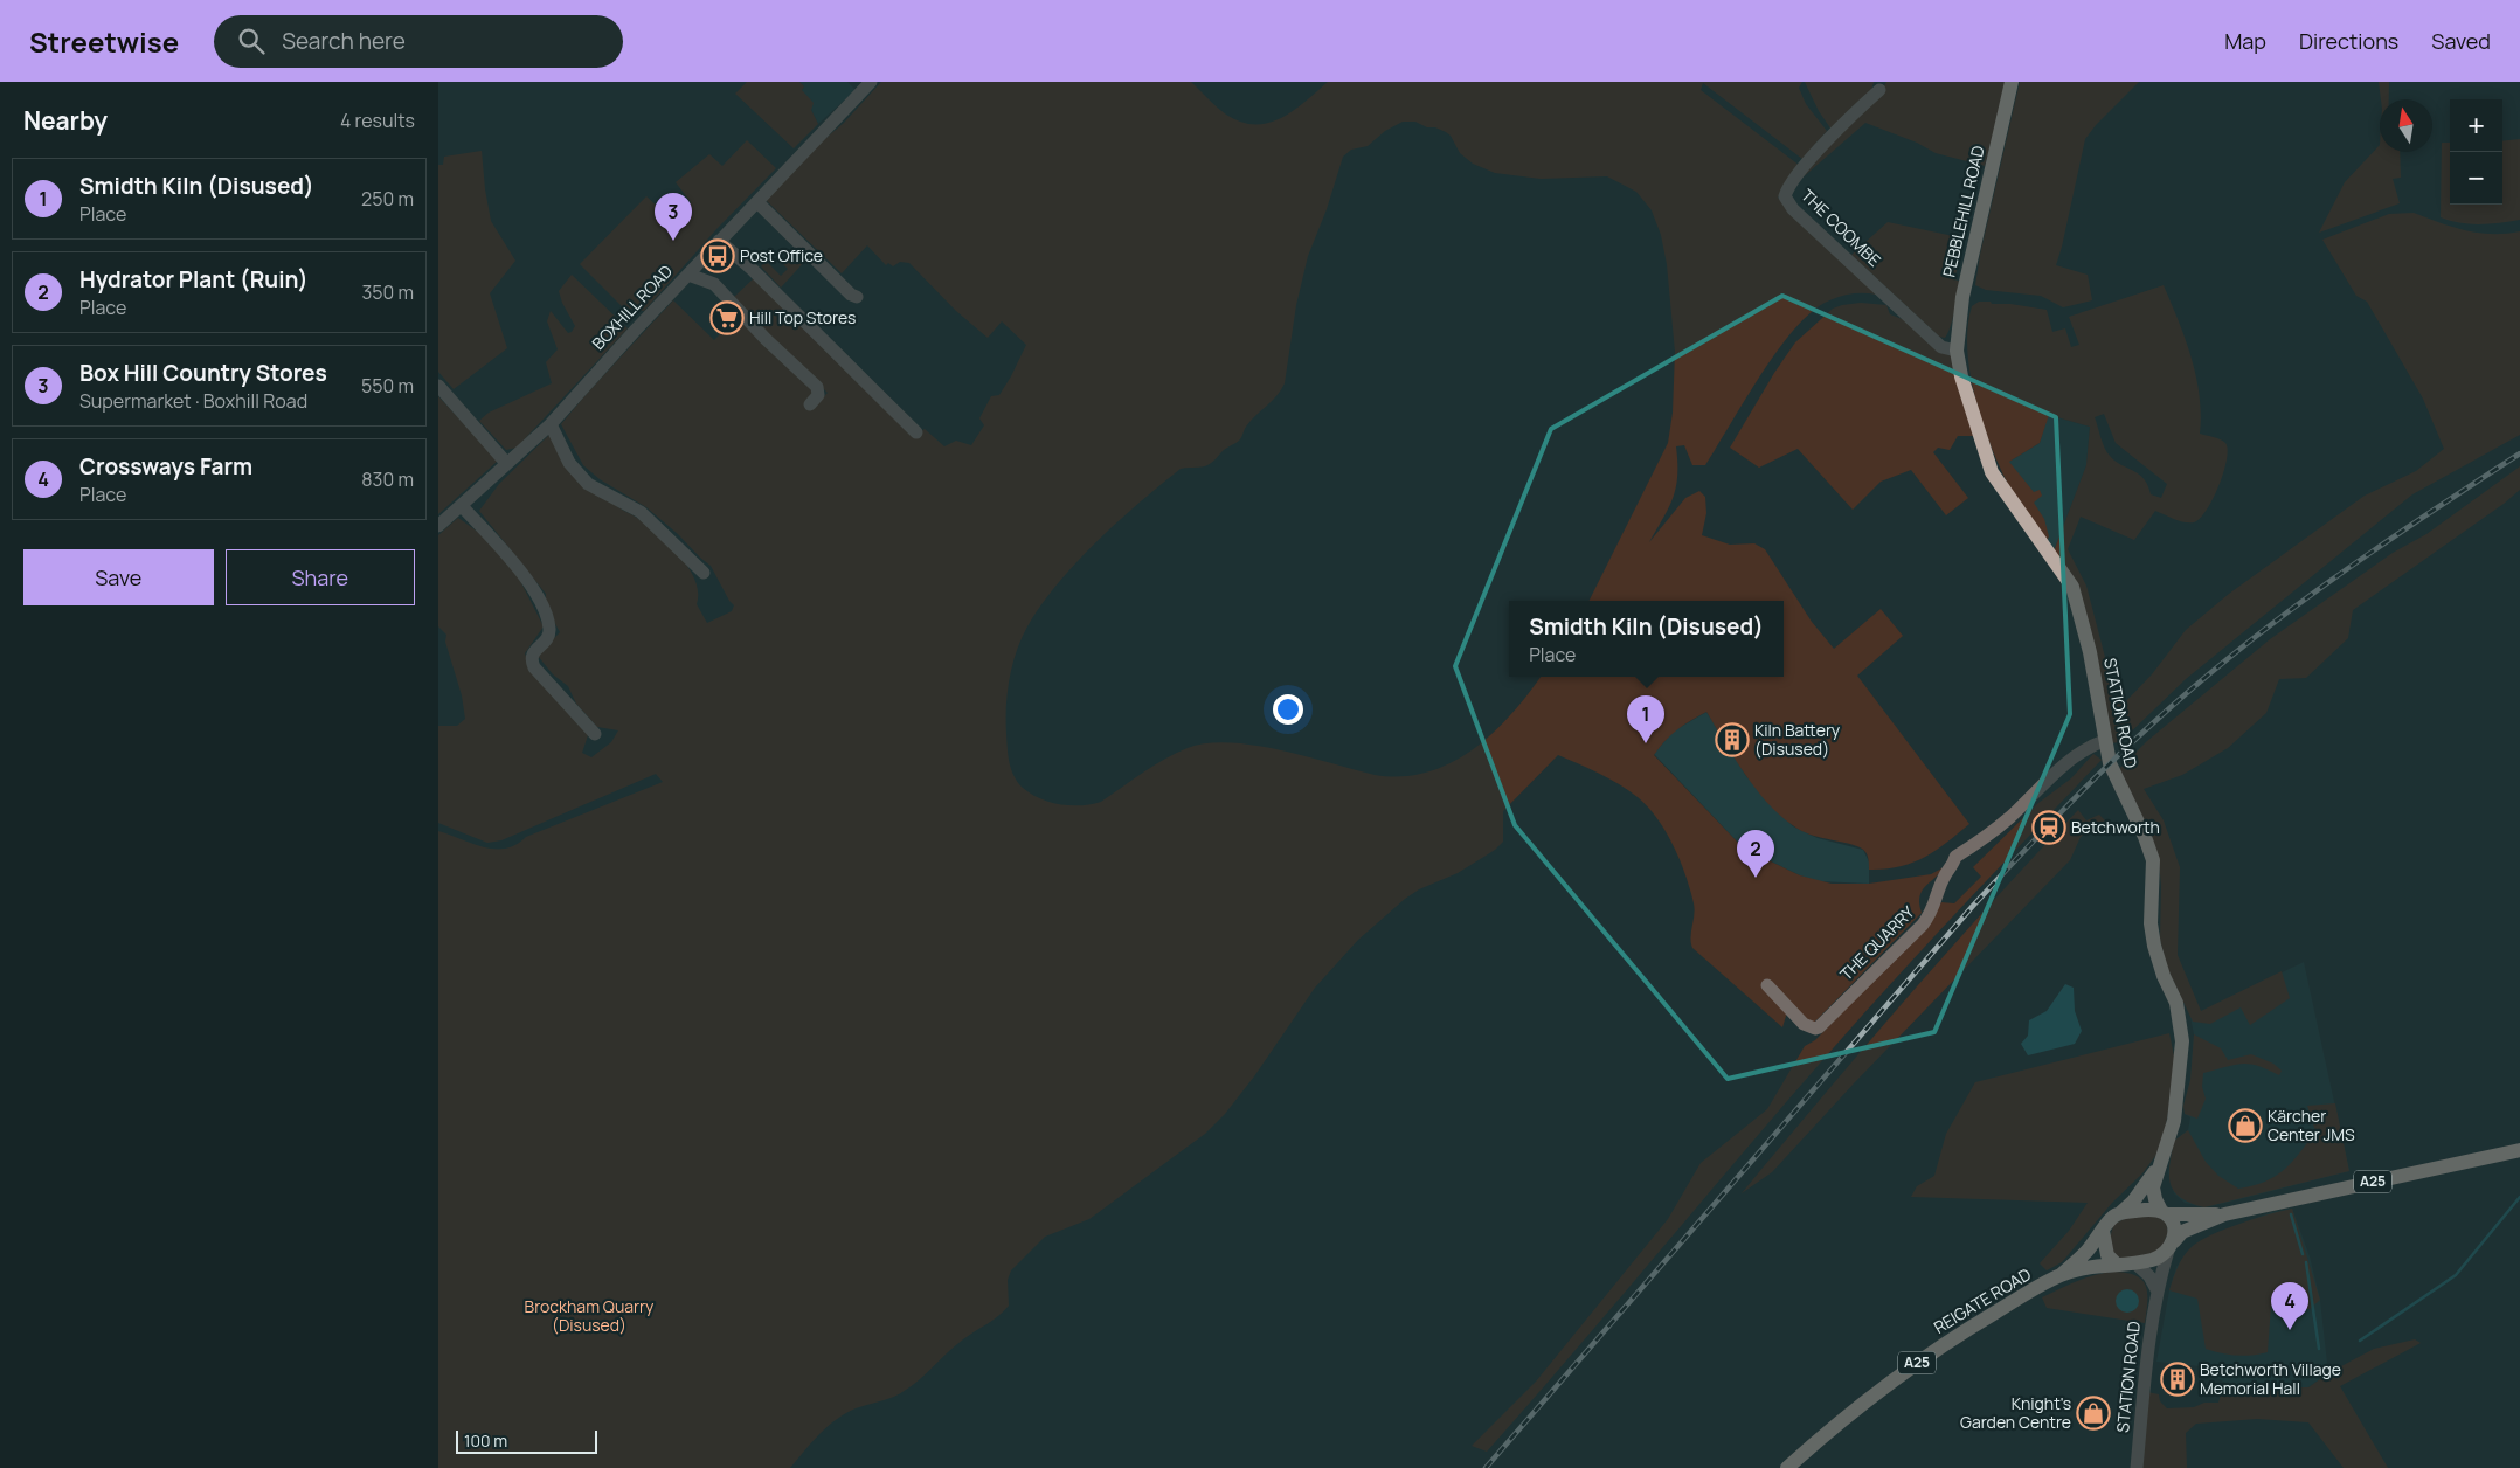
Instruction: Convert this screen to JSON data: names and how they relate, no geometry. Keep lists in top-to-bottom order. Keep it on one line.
{"streets":{"main road":["PEBBLEHILL ROAD","STATION ROAD","A25","REIGATE ROAD"],"street":["THE COOMBE","BOXHILL ROAD","THE QUARRY"]},"crossings":[["PEBBLEHILL ROAD","THE COOMBE"],["PEBBLEHILL ROAD","STATION ROAD"],["THE COOMBE","STATION ROAD"],["STATION ROAD","THE QUARRY"],["STATION ROAD","A25"],["STATION ROAD","REIGATE ROAD"],["A25","REIGATE ROAD"]],"parks":["Brockham Quarry (Disused)"],"places":{"bus stop":["Post Office"],"supermarket":["Hill Top Stores"],"building":["Kiln Battery (Disused)","Betchworth Village Memorial Hall"],"station":["Betchworth"],"shop":["Kärcher Center JMS","Knight's Garden Centre"]},"scale_bar":"100 m","north":"top","page":{"header":"Streetwise","search":"Search here","nav":["Map","Directions","Saved"],"heading":["Nearby","4 results"],"map_buttons":["+","−"],"list":[{"mark":"1","name":"Smidth Kiln (Disused)","note":"Place","value":"250 m"},{"mark":"2","name":"Hydrator Plant (Ruin)","note":"Place","value":"350 m"},{"mark":"3","name":"Box Hill Country Stores","note":"Supermarket · Boxhill Road","value":"550 m"},{"mark":"4","name":"Crossways Farm","note":"Place","value":"830 m"}],"pins":["3","1","2","4"],"buttons":["Save","Share"],"popup":["Smidth Kiln (Disused)","Place"],"scale":"100 m"}}
